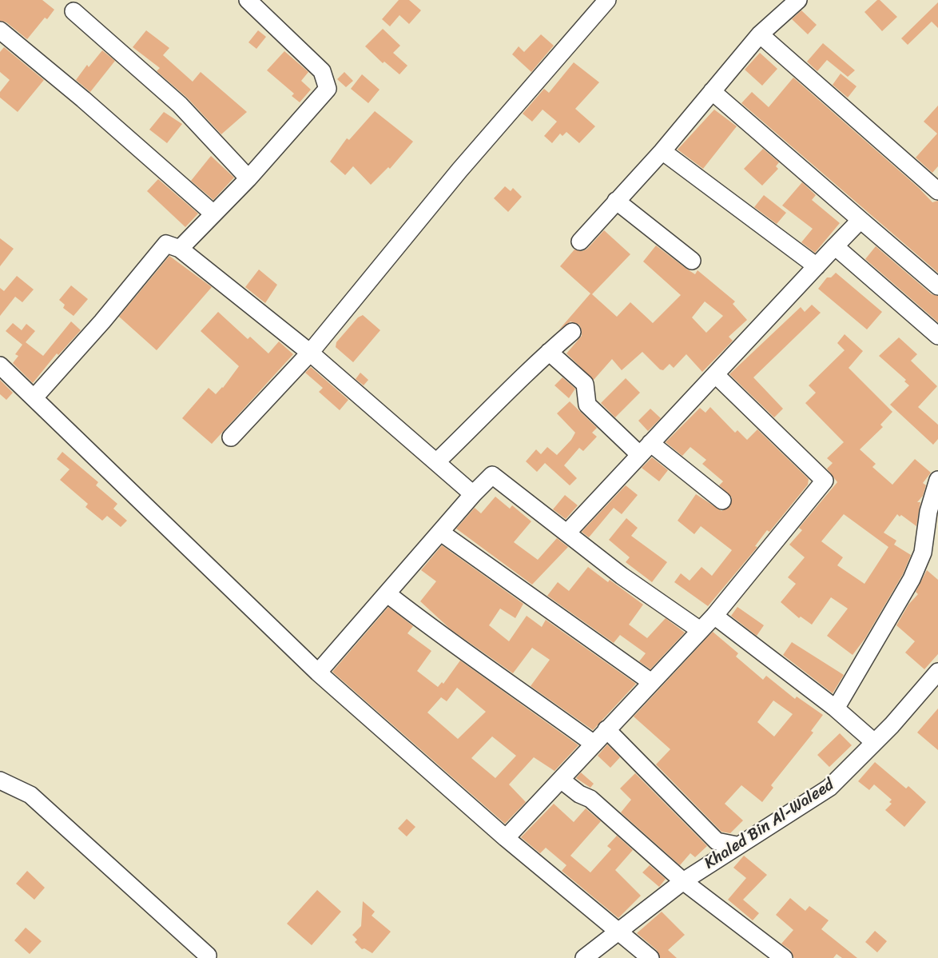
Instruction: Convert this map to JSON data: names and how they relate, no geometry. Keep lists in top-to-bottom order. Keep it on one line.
{"streets":{"street":["Khaled Bin Al-Waleed"]}}
